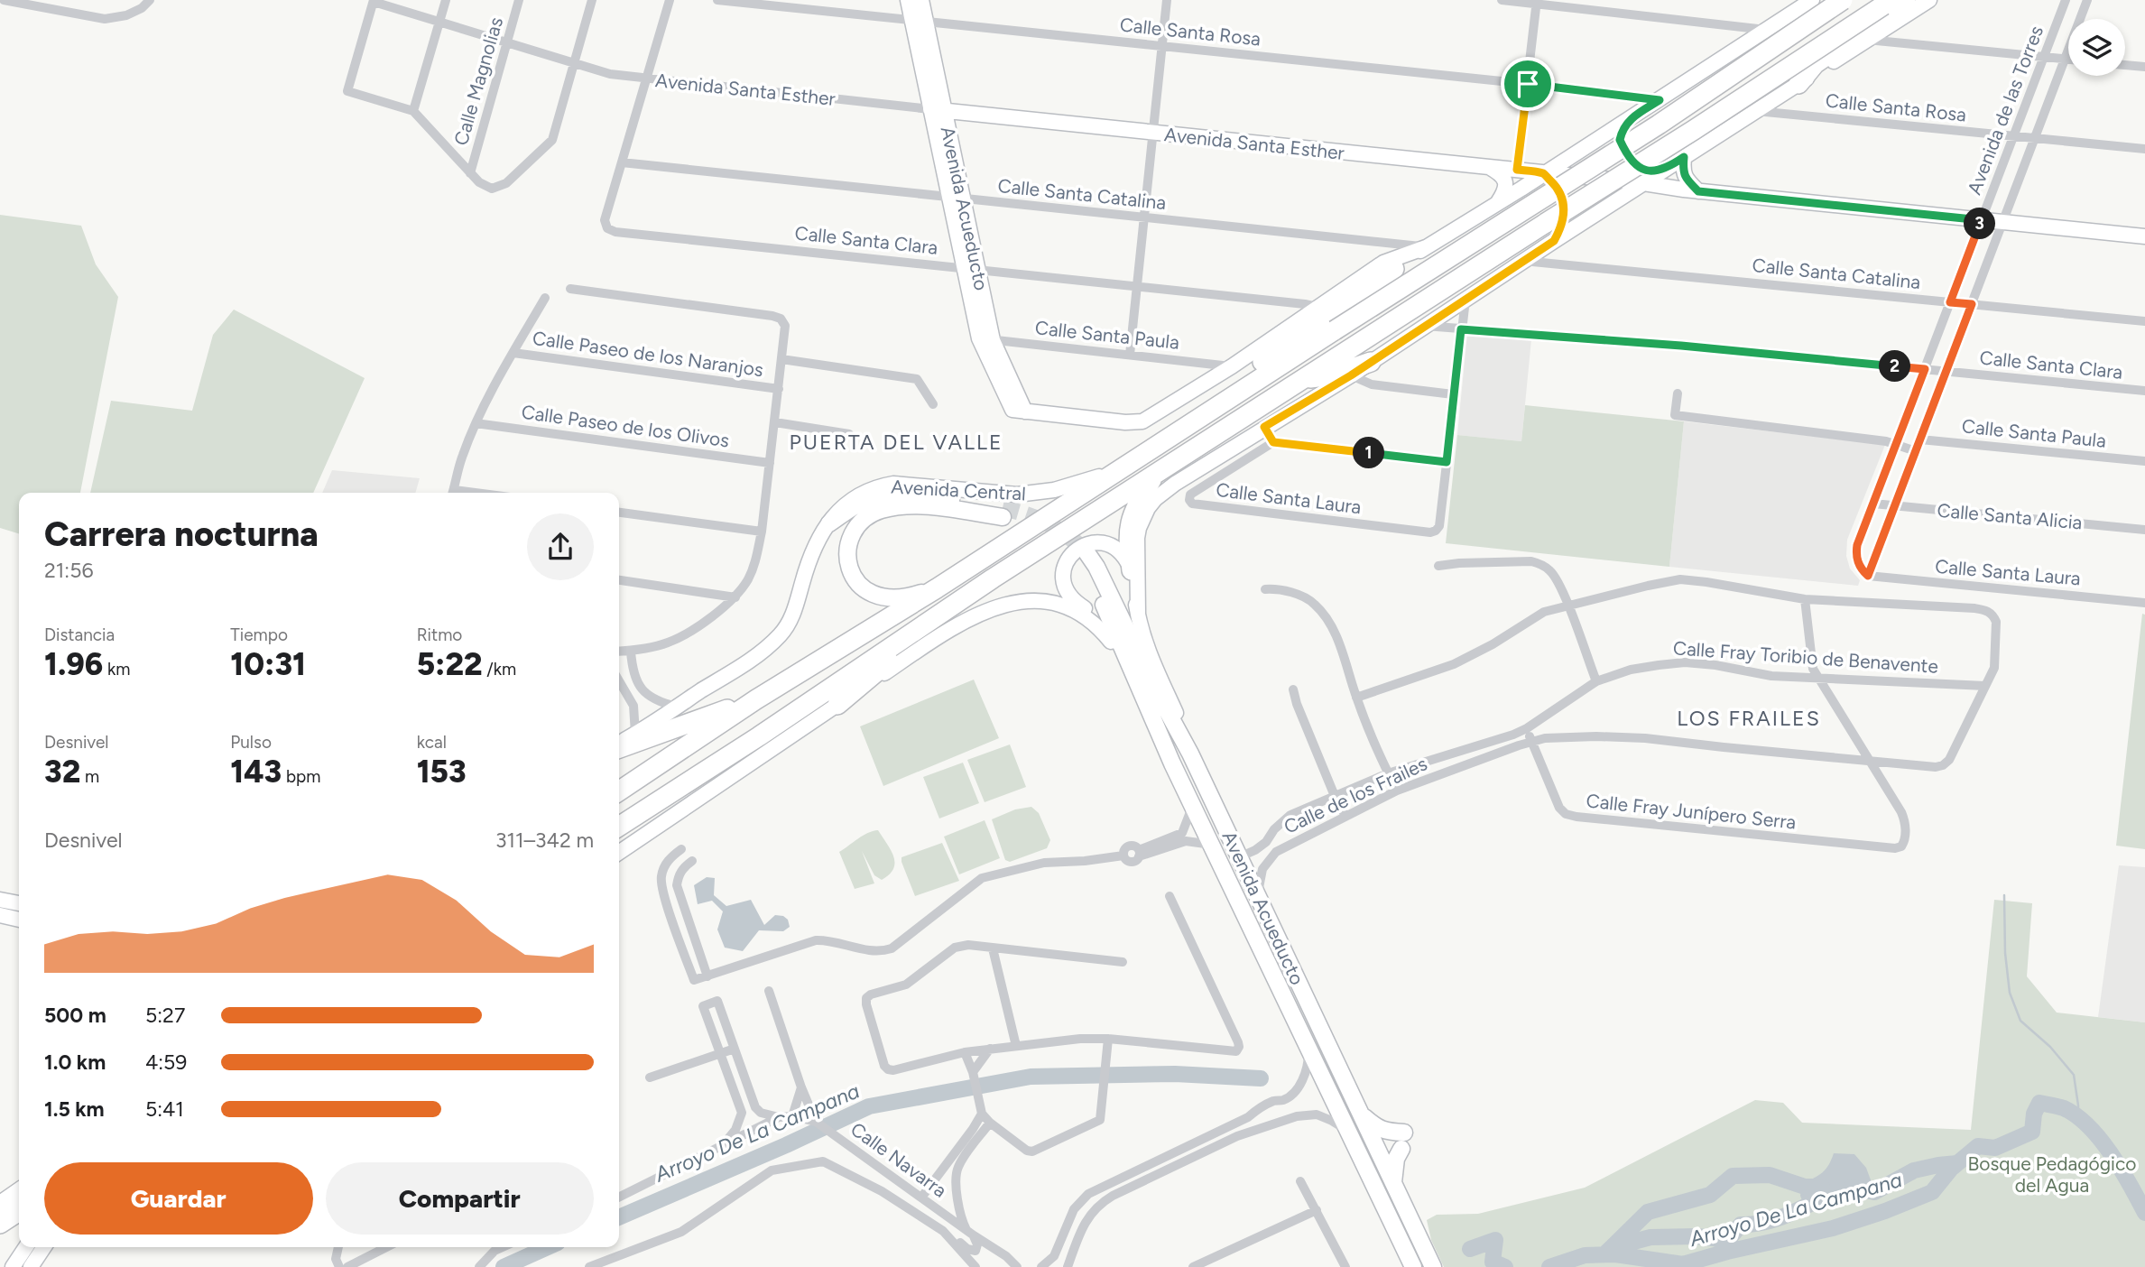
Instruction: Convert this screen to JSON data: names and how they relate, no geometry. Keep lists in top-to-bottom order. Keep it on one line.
{"streets":{"main road":["Avenida Santa Esther","Avenida Acueducto","Avenida Central"],"street":["Calle Santa Rosa","Calle Magnolias","Avenida de las Torres","Calle Santa Catalina","Calle Santa Clara","Calle Santa Paula","Calle Paseo de los Naranjos","Calle Paseo de los Olivos","Calle Santa Laura","Calle Santa Alicia","Calle Fray Toribio de Benavente","Calle de los Frailes","Calle Fray Junípero Serra","Calle Navarra"]},"crossings":[["Calle Santa Rosa","Avenida de las Torres"],["Calle Santa Rosa","Avenida Acueducto"],["Calle Magnolias","Avenida Santa Esther"],["Avenida Santa Esther","Avenida de las Torres"],["Avenida Santa Esther","Avenida Acueducto"],["Avenida de las Torres","Calle Santa Catalina"],["Avenida de las Torres","Calle Santa Clara"],["Avenida de las Torres","Calle Santa Paula"],["Avenida de las Torres","Calle Santa Laura"],["Avenida de las Torres","Calle Santa Alicia"],["Calle Santa Catalina","Avenida Acueducto"],["Calle Santa Catalina","Calle Santa Clara"],["Avenida Acueducto","Calle Santa Clara"],["Avenida Acueducto","Calle Santa Paula"],["Avenida Acueducto","Calle de los Frailes"],["Calle Fray Toribio de Benavente","Calle de los Frailes"],["Calle Fray Toribio de Benavente","Calle Fray Junípero Serra"],["Calle de los Frailes","Calle Fray Junípero Serra"]],"districts":["PUERTA DEL VALLE","LOS FRAILES"],"water":["Arroyo De La Campana"],"parks":["Bosque Pedagógico del Agua"],"page":{"pins":["3","2","1"],"heading":["Carrera nocturna","21:56"],"stats":[["Distancia","1.96 km"],["Tiempo","10:31"],["Ritmo","5:22 /km"],["Desnivel","32 m"],["Pulso","143 bpm"],["kcal","153"]],"chart":["Desnivel","311–342 m"],"list":[{"name":"500 m","note":"5:27"},{"name":"1.0 km","note":"4:59"},{"name":"1.5 km","note":"5:41"}],"buttons":["Guardar","Compartir"]}}
